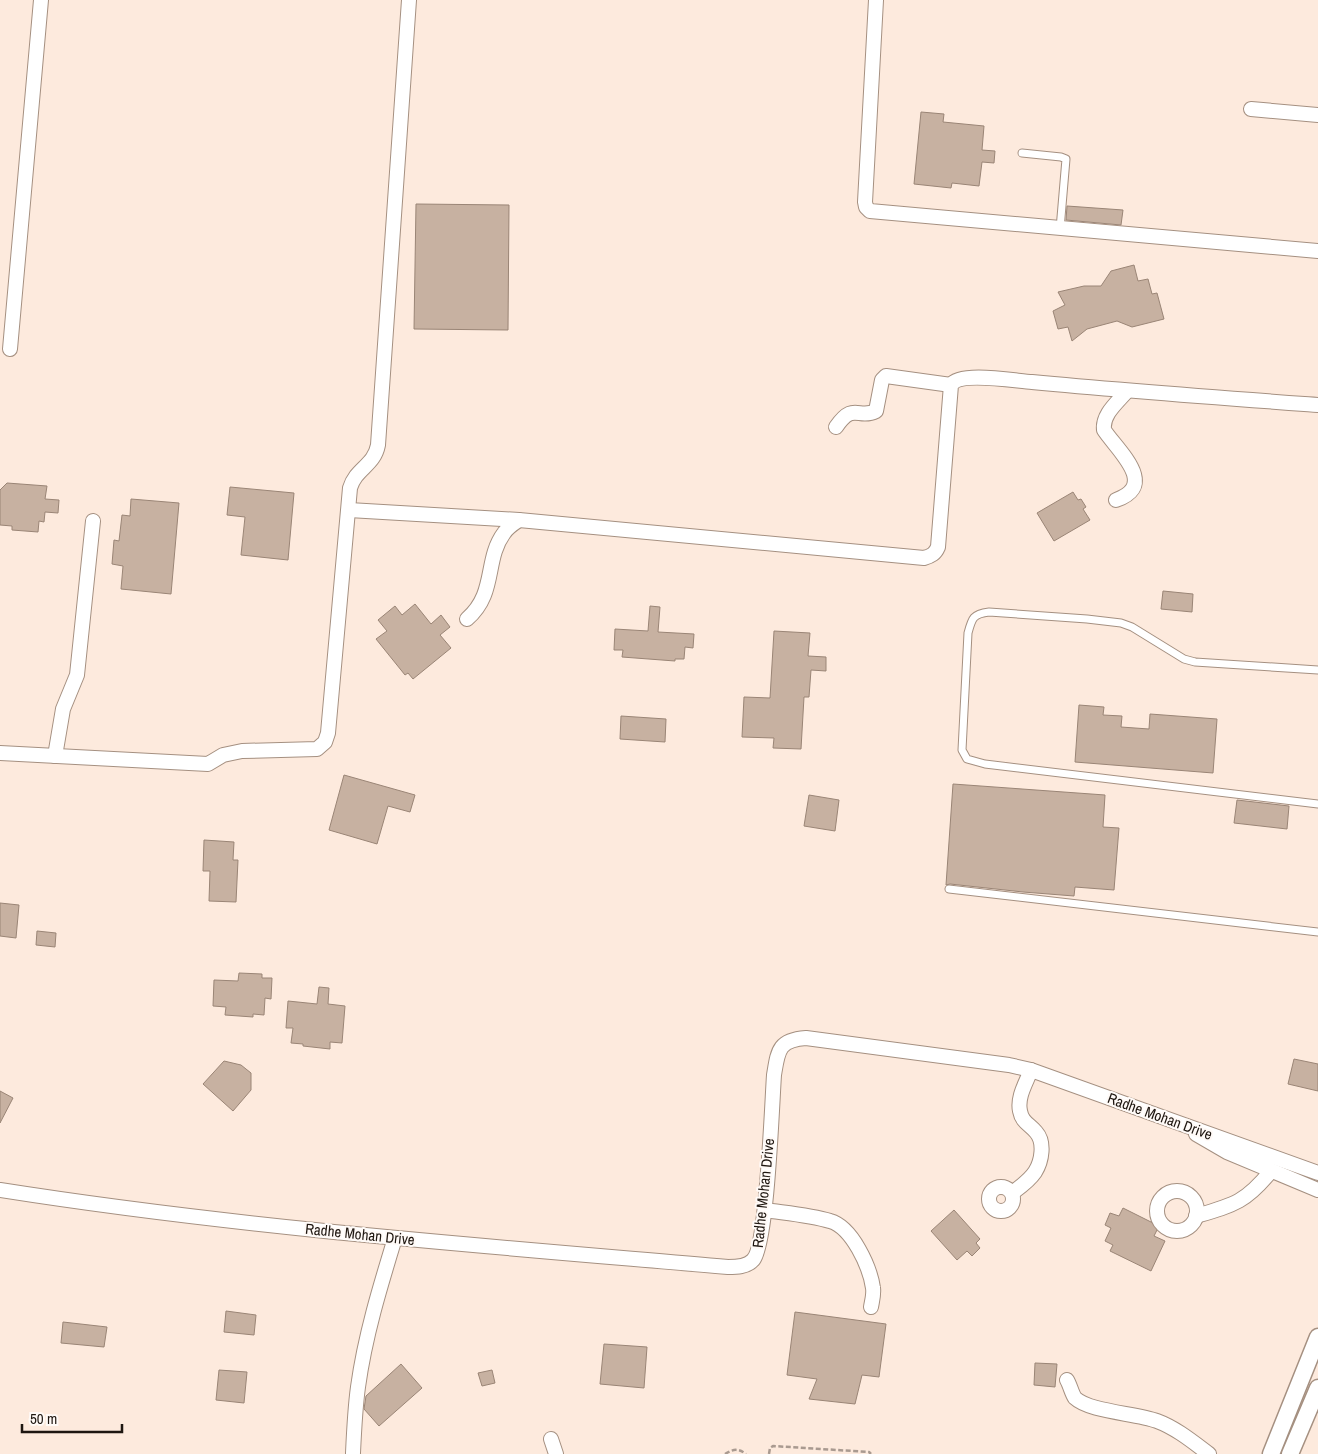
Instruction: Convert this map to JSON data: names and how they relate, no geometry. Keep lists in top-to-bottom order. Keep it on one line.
{"streets":{"street":["Radhe Mohan Drive"]},"scale_bar":"50 m"}
